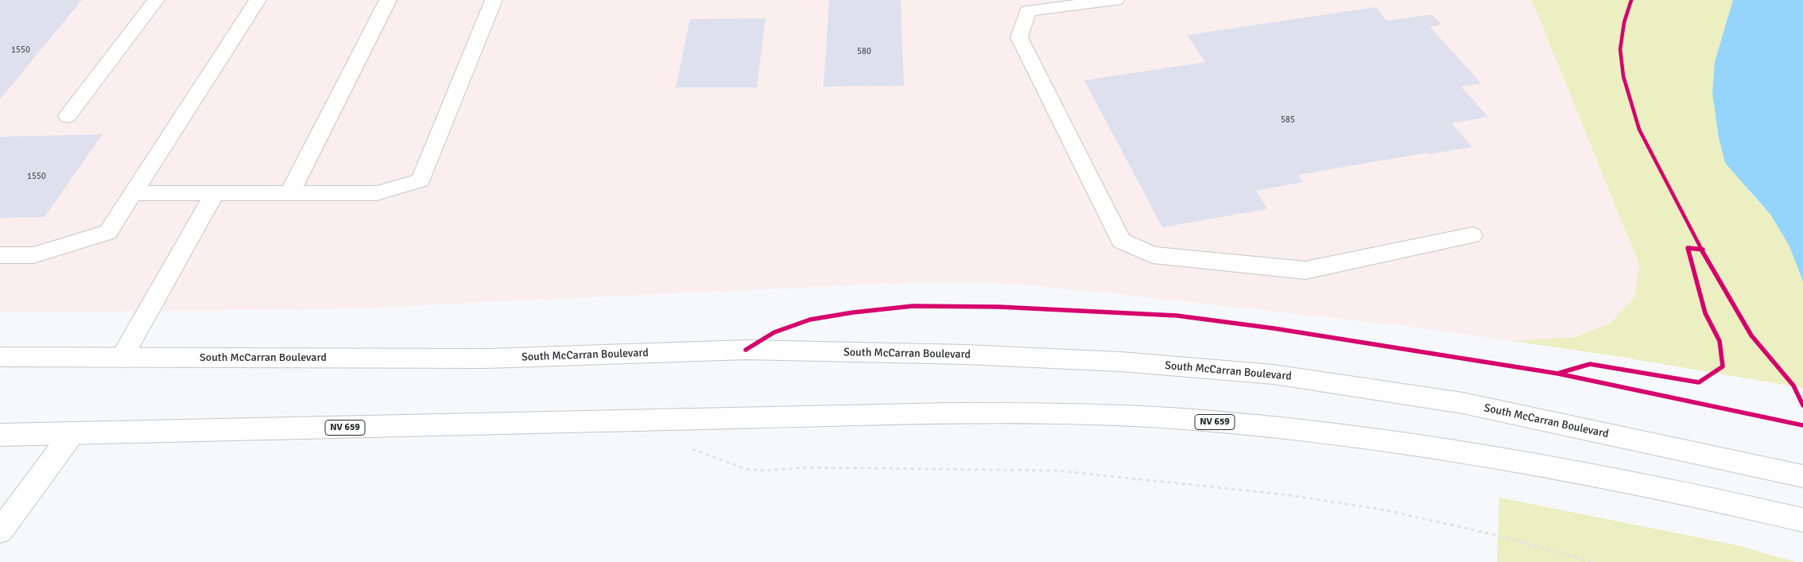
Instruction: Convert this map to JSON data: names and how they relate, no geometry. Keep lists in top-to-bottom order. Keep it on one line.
{"streets":{"main road":["South McCarran Boulevard","NV 659"]},"house_numbers":["1550","580","585","1550"]}
